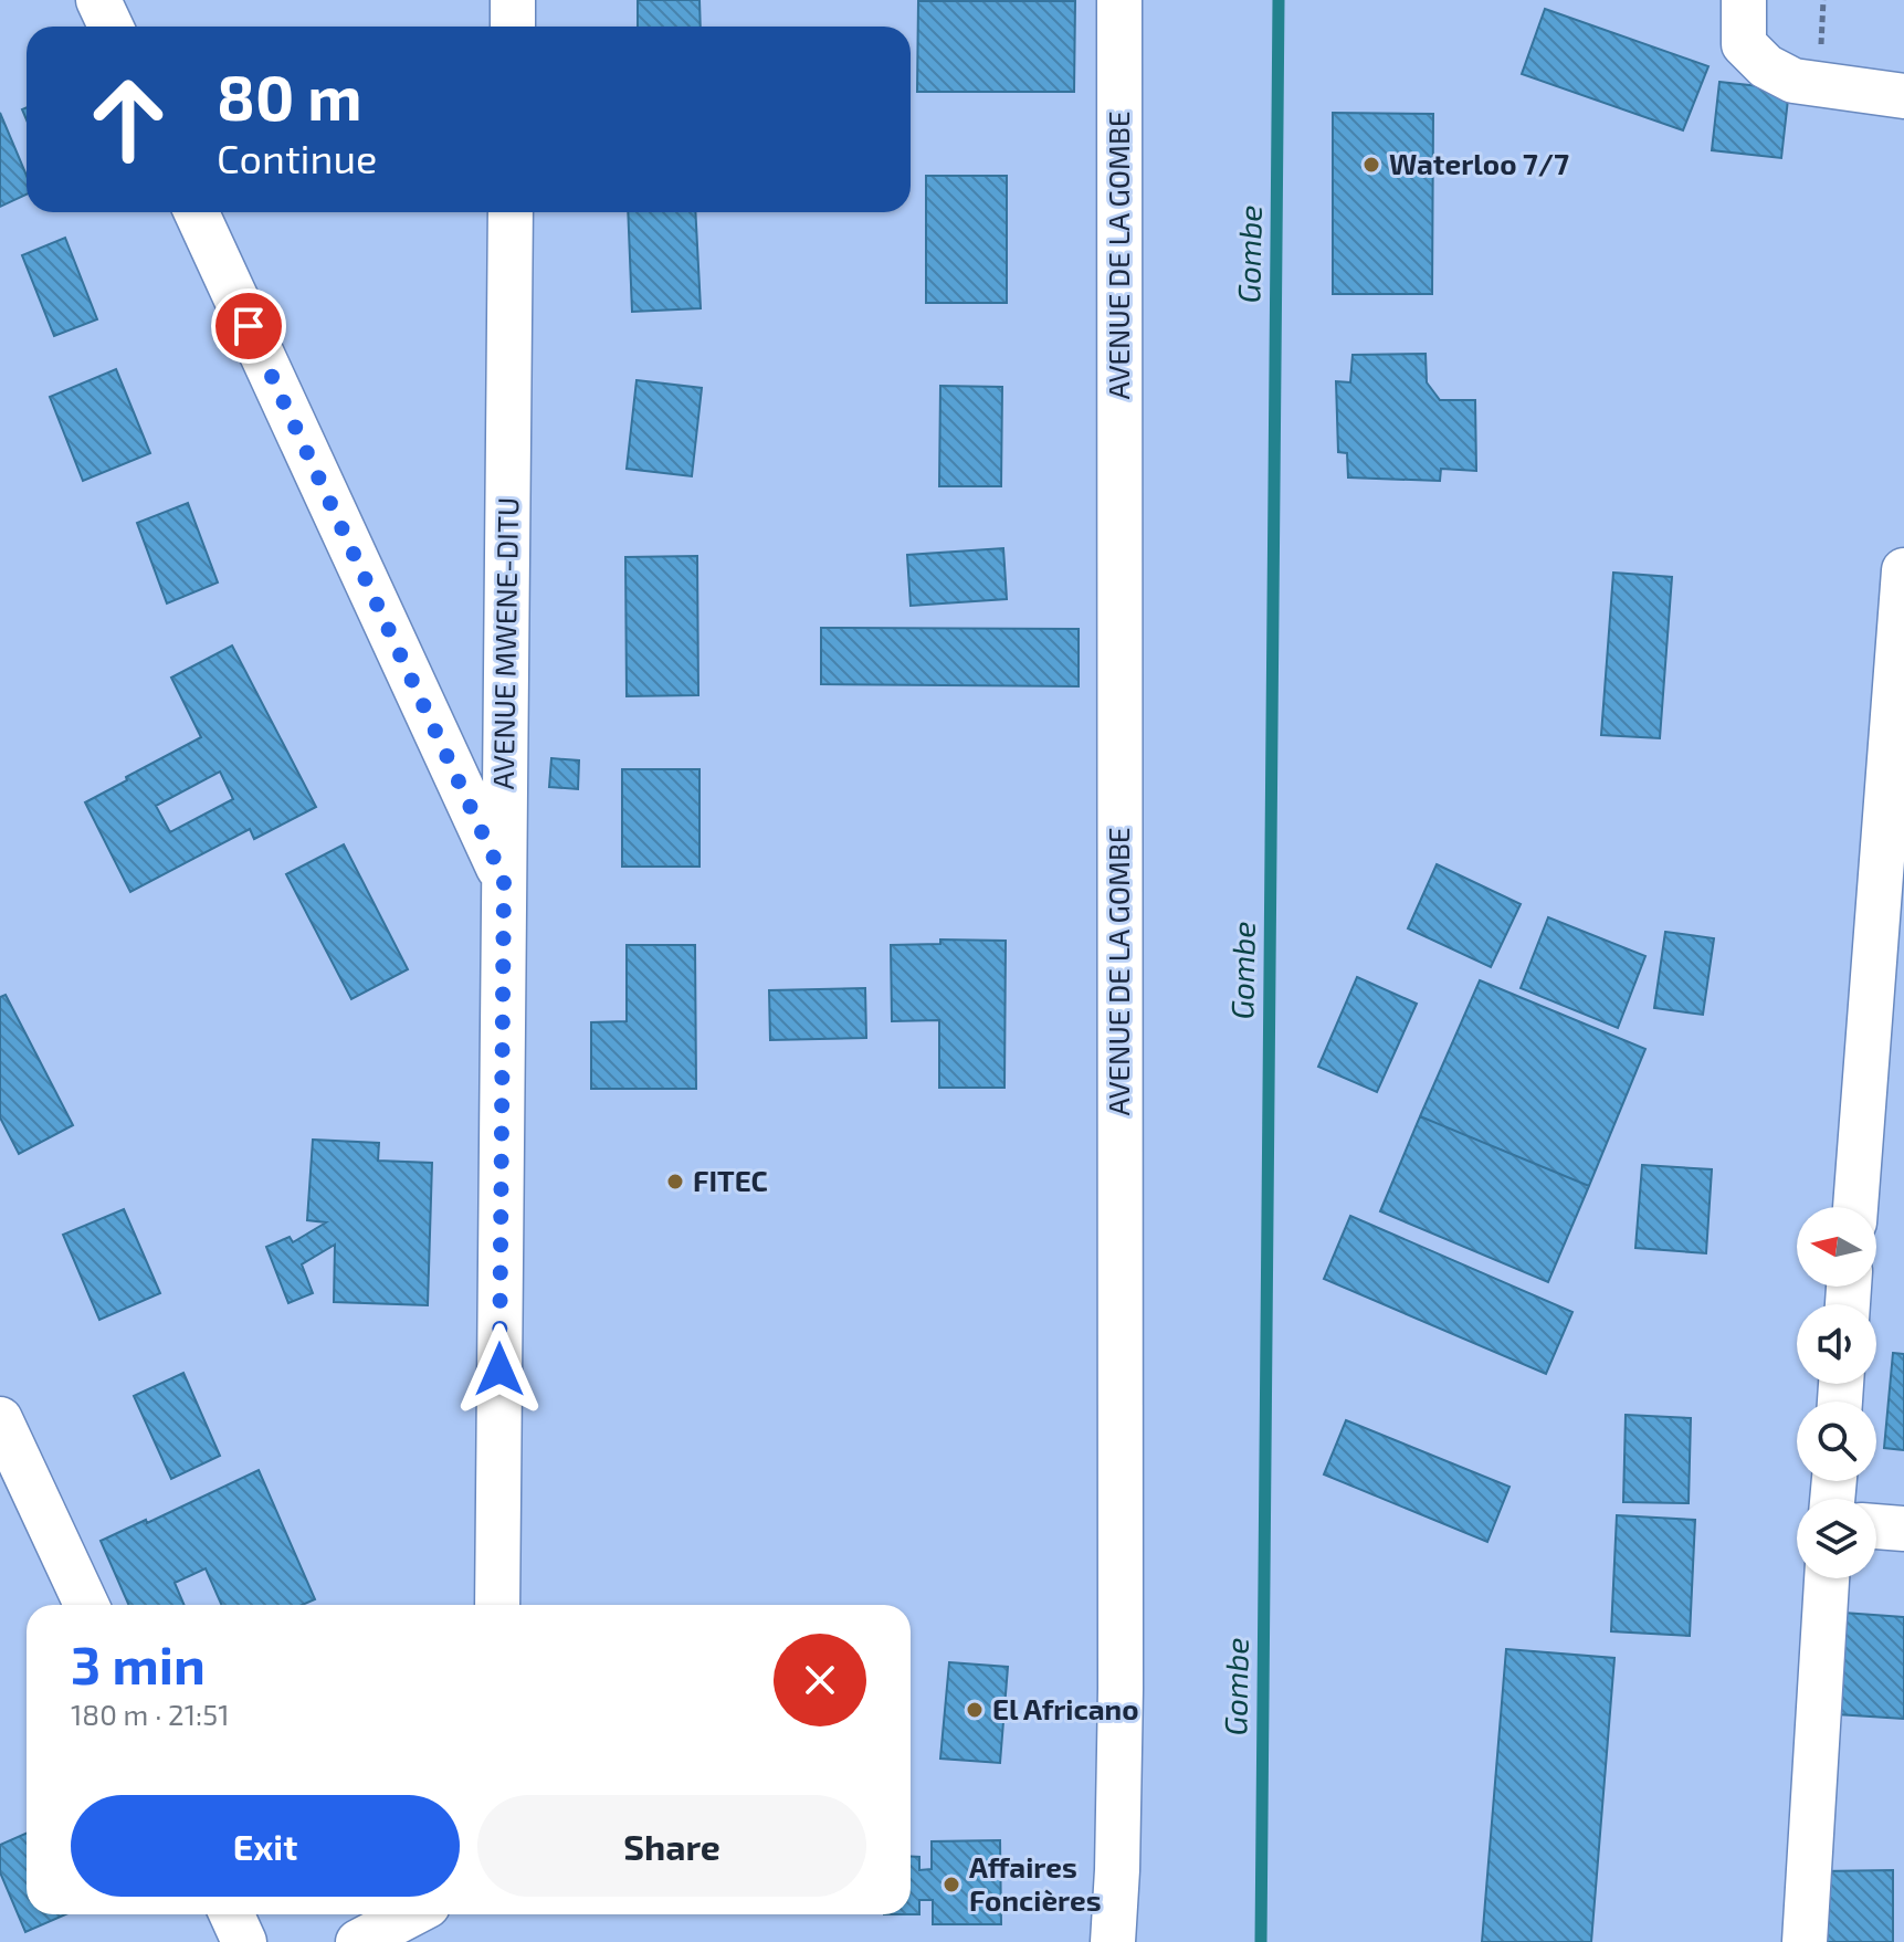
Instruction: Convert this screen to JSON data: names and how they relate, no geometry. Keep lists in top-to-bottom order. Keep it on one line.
{"streets":{"street":["AVENUE DE LA GOMBE","AVENUE MWENE-DITU"]},"water":["Gombe"],"places":["Waterloo 7/7","FITEC","El Africano","Affaires Foncières"],"north":"left","page":{"turn":["80 m","Continue"],"heading":["3 min","180 m · 21:51"],"buttons":["Exit","Share"]}}
